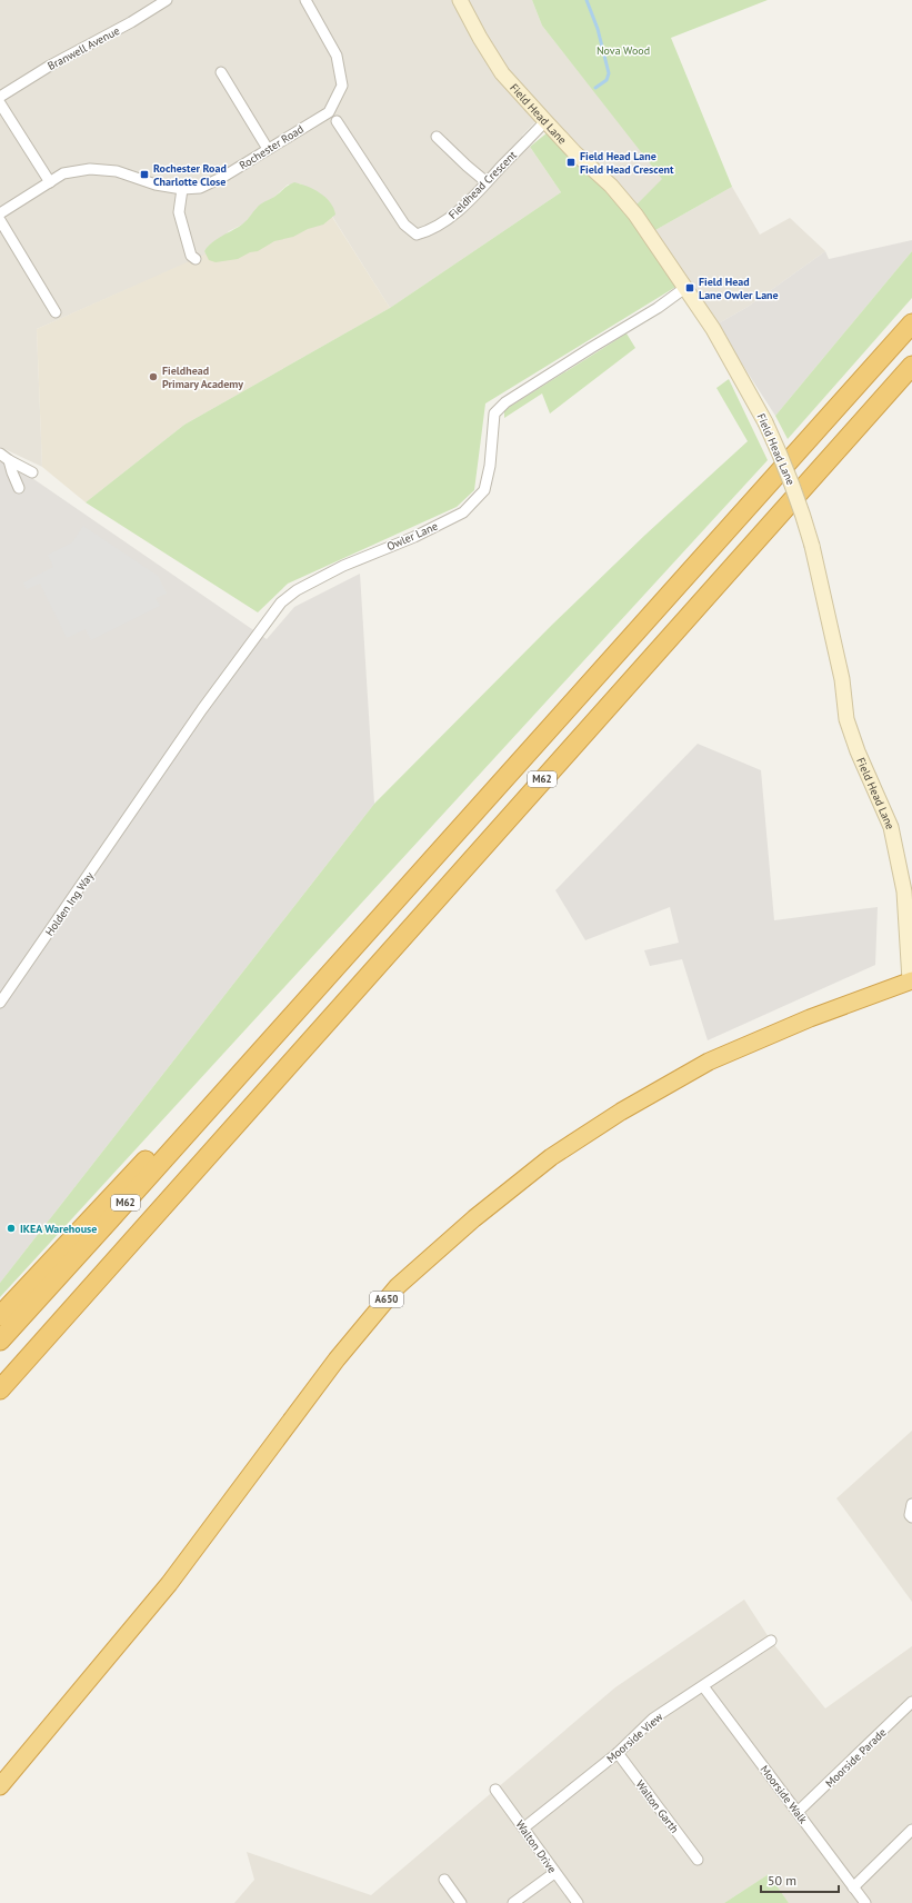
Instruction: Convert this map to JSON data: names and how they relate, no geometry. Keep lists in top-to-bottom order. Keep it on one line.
{"streets":{"highway":["M62","A650"],"main road":["Field Head Lane"],"street":["Branwell Avenue","Rochester Road","Fieldhead Crescent","Owler Lane","Holden Ing Way","Moorside View","Moorside Parade","Moorside Walk","Walton Garth","Walton Drive"]},"crossings":[["Field Head Lane","Fieldhead Crescent"],["Field Head Lane","Owler Lane"],["Field Head Lane","A650"],["Owler Lane","Holden Ing Way"],["Moorside View","Moorside Walk"],["Moorside View","Walton Garth"],["Moorside View","Walton Drive"],["Moorside Parade","Moorside Walk"]],"parks":["Nova Wood"],"places":{"transit":["Field Head Lane Field Head Crescent","Rochester Road Charlotte Close","Field Head Lane Owler Lane"],"other":["Fieldhead Primary Academy","IKEA Warehouse"]},"scale_bar":"50 m"}
